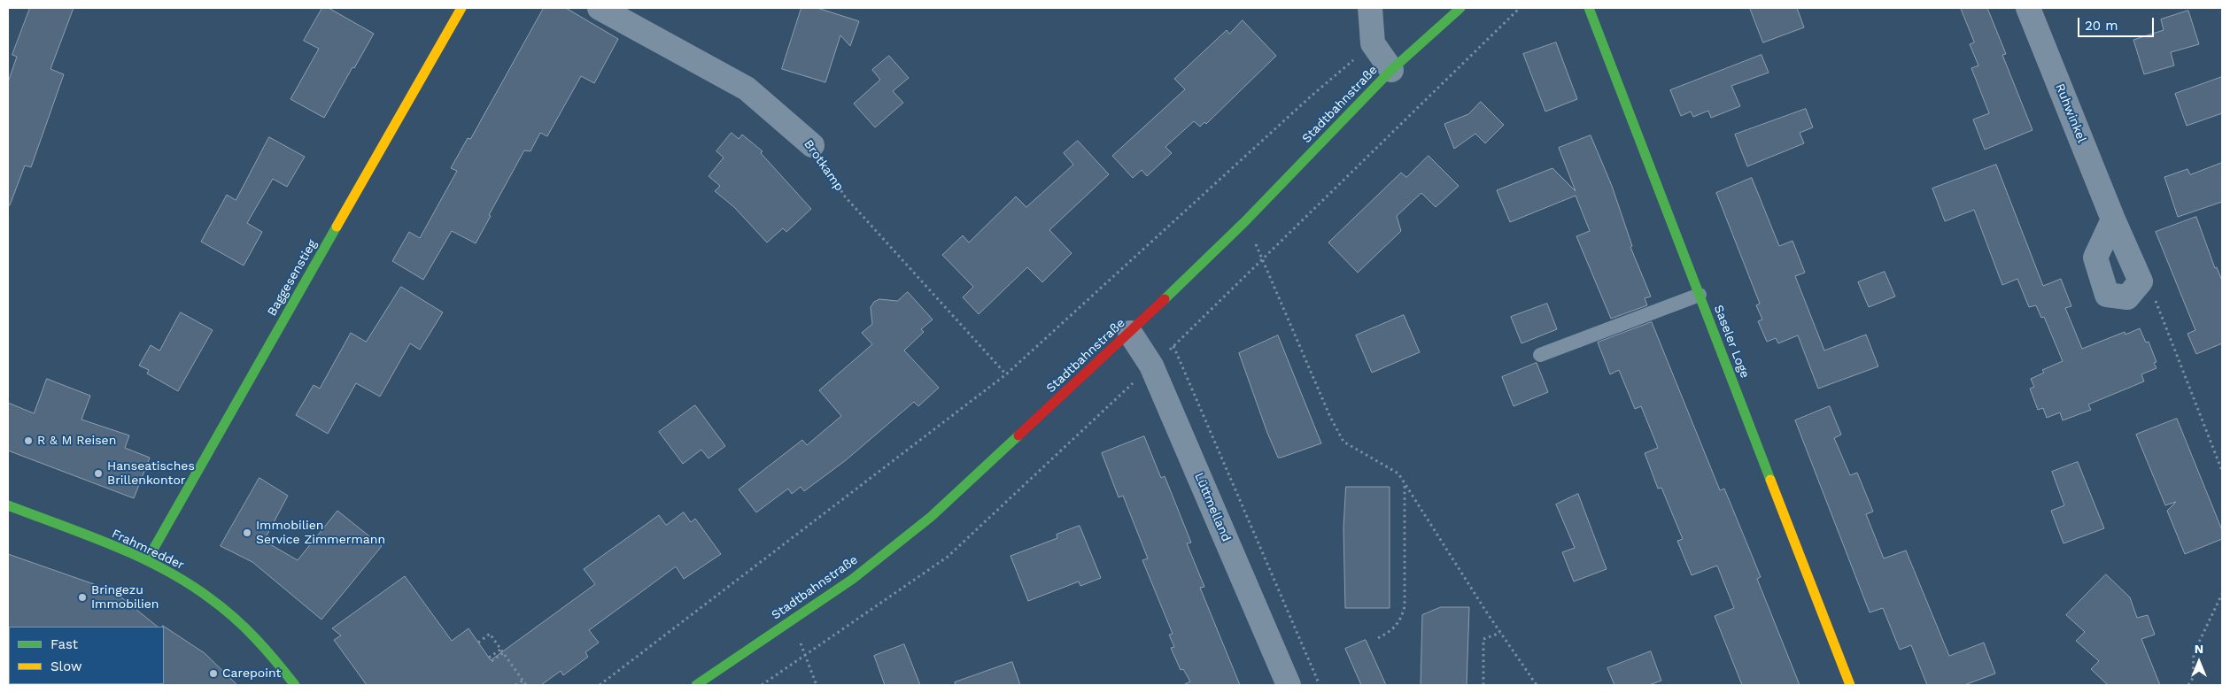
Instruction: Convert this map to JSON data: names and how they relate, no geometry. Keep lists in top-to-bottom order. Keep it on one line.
{"streets":{"street":["Stadtbahnstraße","Ruhwinkel","Brotkamp","Baggesenstieg","Saseler Loge","Lüttmelland","Frahmredder"]},"crossings":[["Stadtbahnstraße","Lüttmelland"],["Baggesenstieg","Frahmredder"]],"places":["R & M Reisen","Hanseatisches Brillenkontor","Immobilien Service Zimmermann","Bringezu Immobilien","Carepoint"],"legend":["Fast","Slow"],"scale_bar":"20 m","north":"top"}
